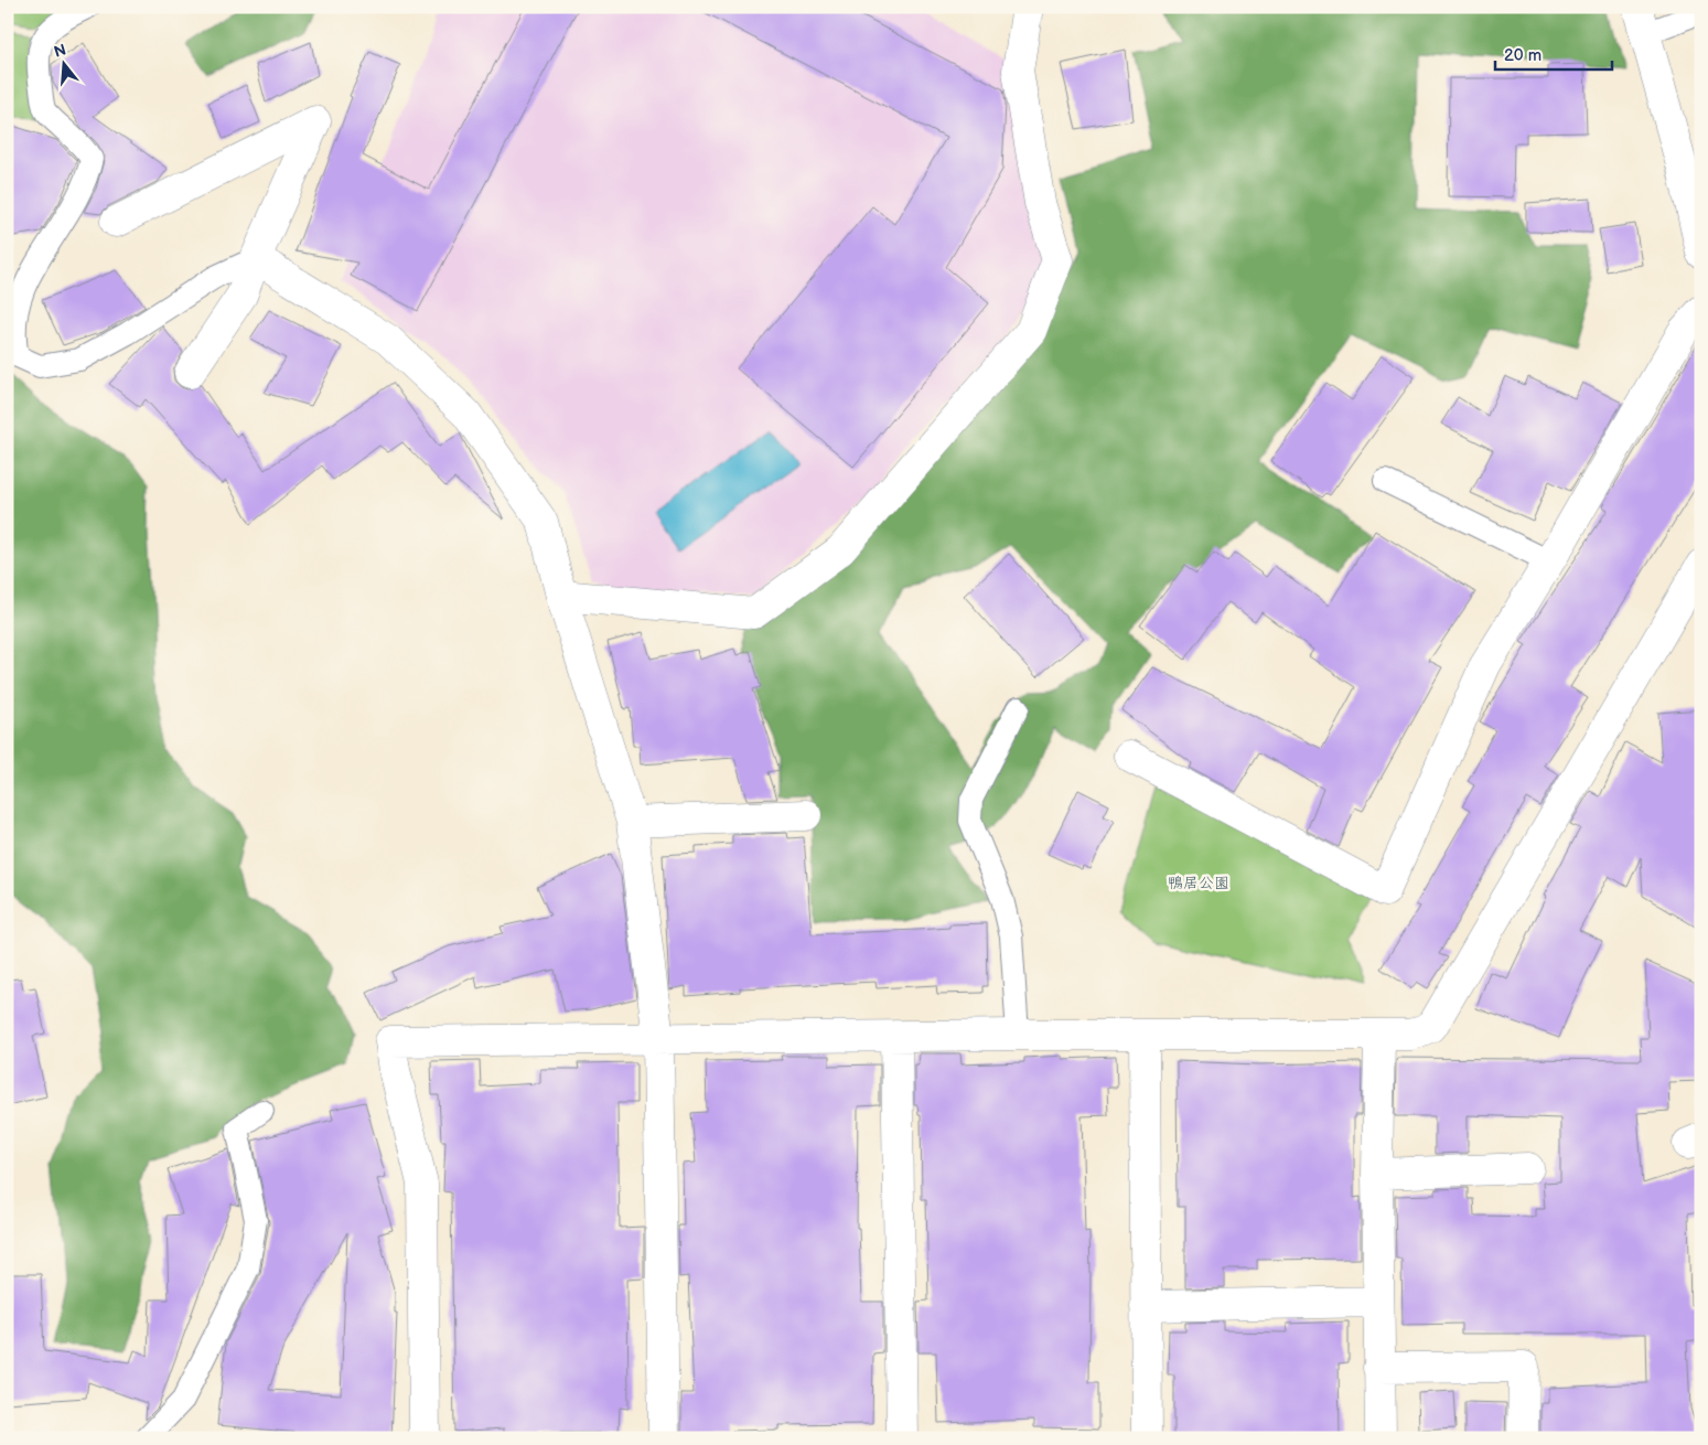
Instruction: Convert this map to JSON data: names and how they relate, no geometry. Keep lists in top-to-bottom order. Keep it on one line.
{"parks":["鴨居公園"],"scale_bar":"20 m","north":"top"}
